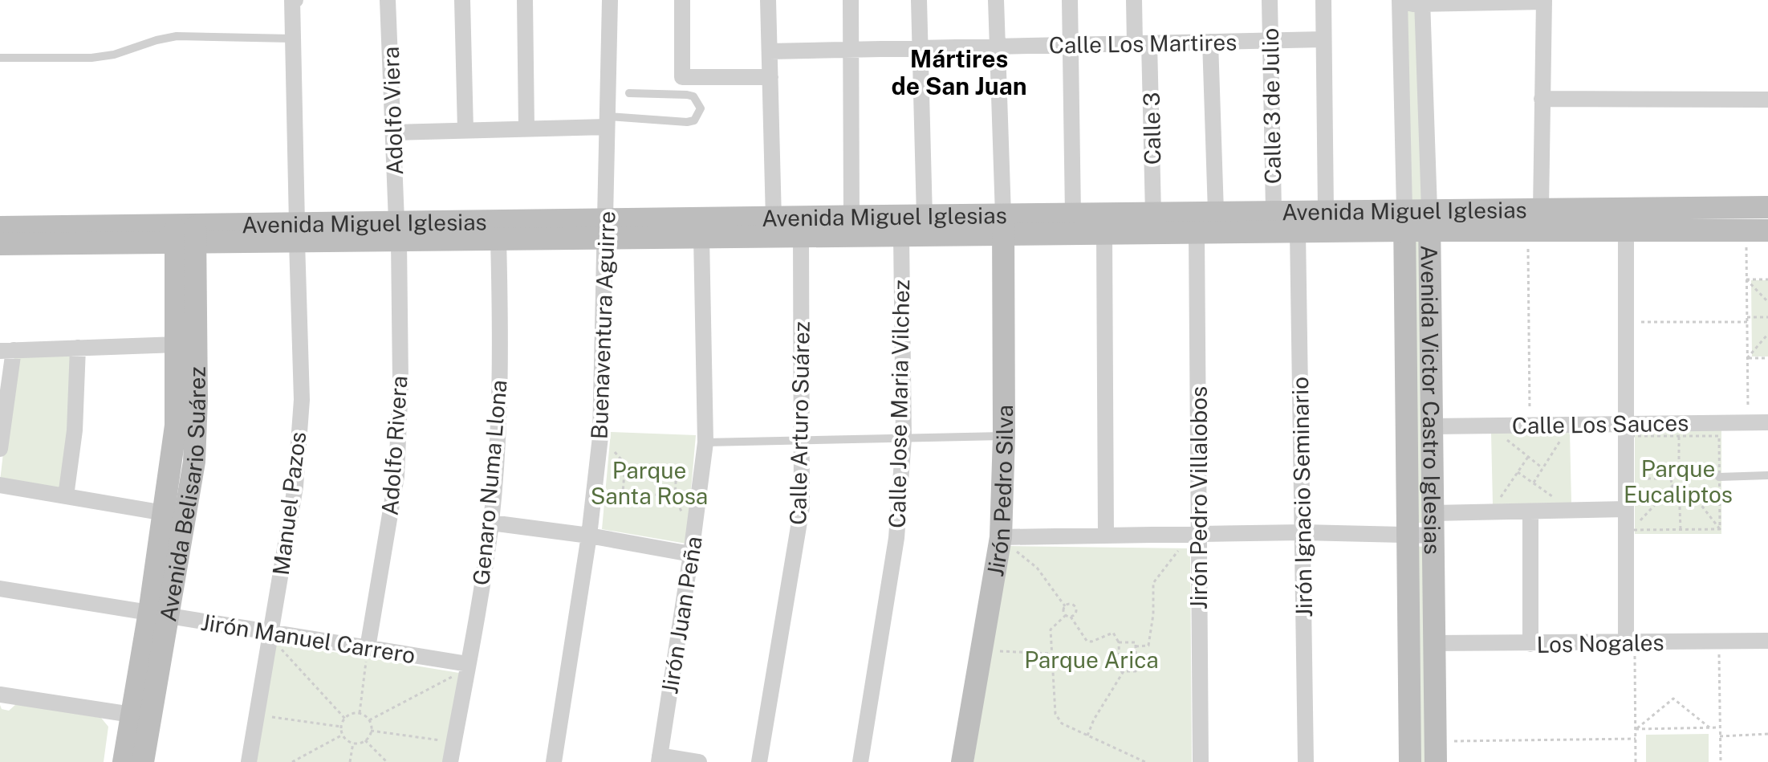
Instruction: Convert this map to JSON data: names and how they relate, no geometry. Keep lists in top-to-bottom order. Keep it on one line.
{"streets":{"main road":["Avenida Miguel Iglesias","Avenida Victor Castro Iglesias","Jirón Pedro Silva","Avenida Belisario Suárez"],"street":["Calle Los Martires","Calle 3 de Julio","Adolfo Viera","Calle 3","Buenaventura Aguirre","Calle Jose Maria Vilchez","Calle Arturo Suárez","Calle Los Sauces","Adolfo Rivera","Genaro Numa Llona","Jirón Ignacio Seminario","Jirón Pedro Villalobos","Manuel Pazos","Jirón Juan Peña","Jirón Manuel Carrero","Los Nogales"]},"crossings":[["Calle Los Martires","Calle 3 de Julio"],["Calle Los Martires","Calle 3"],["Calle 3 de Julio","Avenida Miguel Iglesias"],["Adolfo Viera","Avenida Miguel Iglesias"],["Adolfo Viera","Adolfo Rivera"],["Calle 3","Avenida Miguel Iglesias"],["Avenida Miguel Iglesias","Buenaventura Aguirre"],["Avenida Miguel Iglesias","Avenida Victor Castro Iglesias"],["Avenida Miguel Iglesias","Calle Jose Maria Vilchez"],["Avenida Miguel Iglesias","Calle Arturo Suárez"],["Avenida Miguel Iglesias","Adolfo Rivera"],["Avenida Miguel Iglesias","Genaro Numa Llona"],["Avenida Miguel Iglesias","Jirón Pedro Silva"],["Avenida Miguel Iglesias","Avenida Belisario Suárez"],["Avenida Miguel Iglesias","Jirón Ignacio Seminario"],["Avenida Miguel Iglesias","Jirón Pedro Villalobos"],["Avenida Miguel Iglesias","Manuel Pazos"],["Avenida Miguel Iglesias","Jirón Juan Peña"],["Avenida Victor Castro Iglesias","Calle Los Sauces"],["Avenida Victor Castro Iglesias","Los Nogales"],["Adolfo Rivera","Jirón Manuel Carrero"],["Genaro Numa Llona","Jirón Manuel Carrero"],["Avenida Belisario Suárez","Jirón Manuel Carrero"],["Manuel Pazos","Jirón Manuel Carrero"]],"districts":["Mártires de San Juan"],"parks":["Parque Eucaliptos","Parque Santa Rosa","Parque Arica"]}
